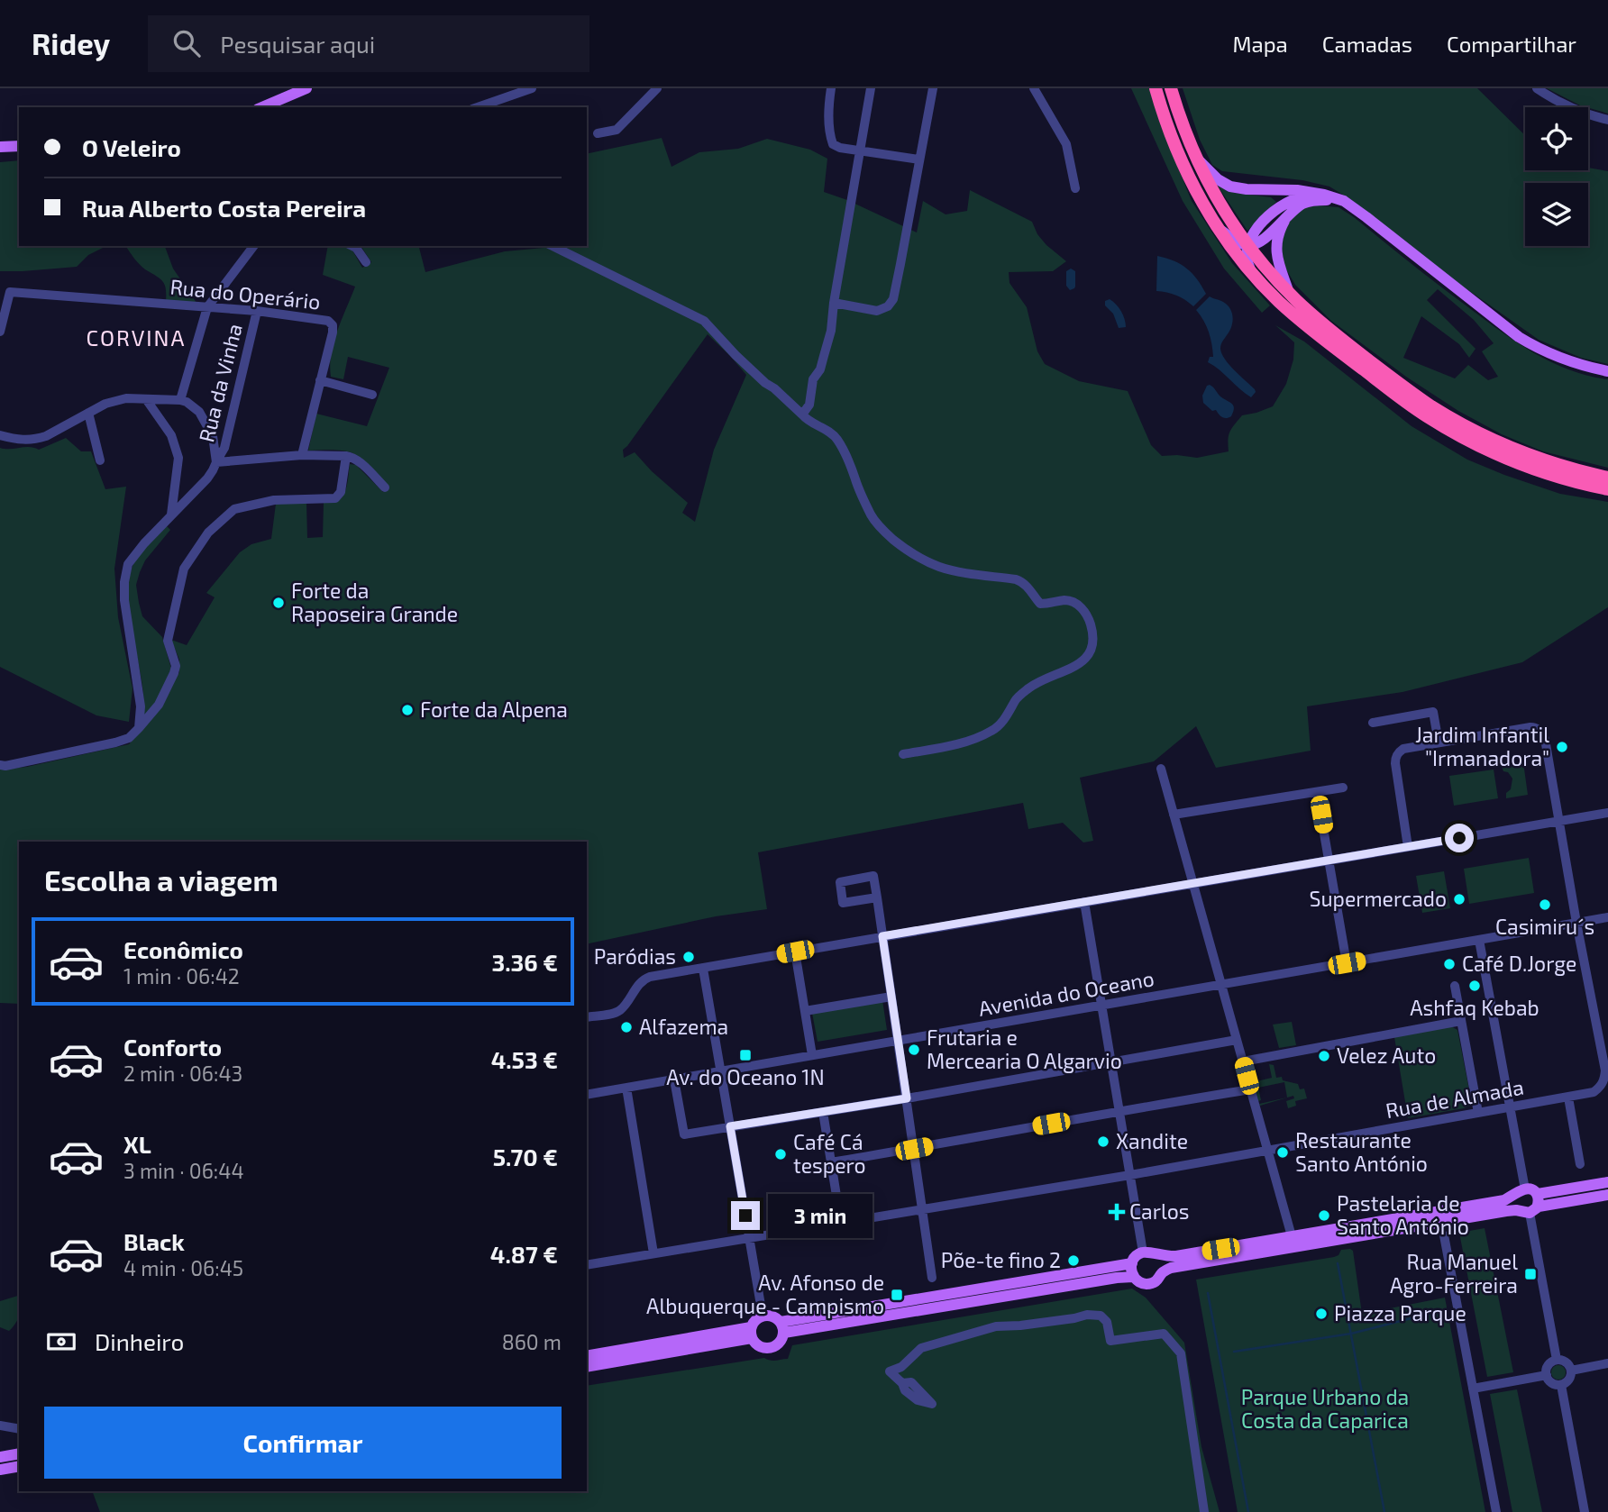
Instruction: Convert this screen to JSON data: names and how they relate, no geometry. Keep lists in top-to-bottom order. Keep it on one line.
{"streets":{"street":["Rua do Operário","Rua da Vinha","Avenida do Oceano","Rua de Almada"]},"crossings":[["Rua do Operário","Rua da Vinha"],["Avenida do Oceano","Rua de Almada"]],"districts":["CORVINA"],"parks":["Parque Urbano da Costa da Caparica"],"places":{"other":["Forte da Raposeira Grande","Forte da Alpena","Jardim Infantil \"Irmanadora\"","Supermercado","Casimiru´s","Paródias","Café D.Jorge","Ashfaq Kebab","Alfazema","Frutaria e Mercearia O Algarvio","Velez Auto","Xandite","Restaurante Santo António","Café Cá tespero","Pastelaria de Santo António","Põe-te fino 2","Piazza Parque"],"transit":["Av. do Oceano 1N","Rua Manuel Agro-Ferreira","Av. Afonso de Albuquerque - Campismo"],"health":["Carlos"]},"page":{"header":"Ridey","search":"Pesquisar aqui","nav":["Mapa","Camadas","Compartilhar"],"banner":["O Veleiro","Rua Alberto Costa Pereira"],"heading":"Escolha a viagem","list":[{"name":"Econômico","note":"1 min · 06:42","value":"3.36 €"},{"name":"Conforto","note":"2 min · 06:43","value":"4.53 €"},{"name":"XL","note":"3 min · 06:44","value":"5.70 €"},{"name":"Black","note":"4 min · 06:45","value":"4.87 €"}],"bubble":"3 min","pay":["Dinheiro","860 m"],"buttons":"Confirmar"}}
